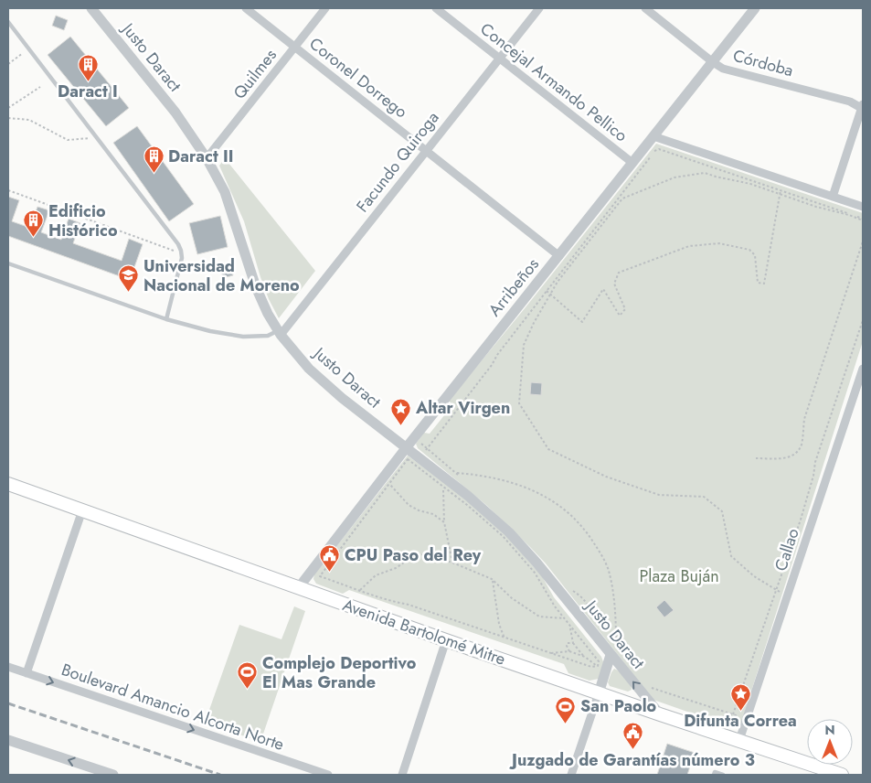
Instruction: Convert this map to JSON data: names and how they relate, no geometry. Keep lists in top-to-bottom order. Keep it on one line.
{"streets":{"main road":["Avenida Bartolomé Mitre"],"street":["Justo Daract","Córdoba","Quilmes","Coronel Dorrego","Concejal Armando Pellico","Facundo Quiroga","Arribeños","Callao","Boulevard Amancio Alcorta Norte"]},"crossings":[["Justo Daract","Quilmes"],["Justo Daract","Facundo Quiroga"],["Justo Daract","Arribeños"],["Justo Daract","Avenida Bartolomé Mitre"],["Córdoba","Arribeños"],["Quilmes","Coronel Dorrego"],["Coronel Dorrego","Facundo Quiroga"],["Coronel Dorrego","Arribeños"],["Concejal Armando Pellico","Facundo Quiroga"],["Concejal Armando Pellico","Arribeños"],["Arribeños","Avenida Bartolomé Mitre"],["Callao","Avenida Bartolomé Mitre"]],"parks":["Plaza Buján"],"places":{"building":["Daract I","Daract II","Edificio Histórico"],"school or university":["Universidad Nacional de Moreno"],"place":["Altar Virgen","Difunta Correa"],"public building":["CPU Paso del Rey","Juzgado de Garantías número 3"],"sports":["Complejo Deportivo El Mas Grande","San Paolo"]},"north":"top"}
